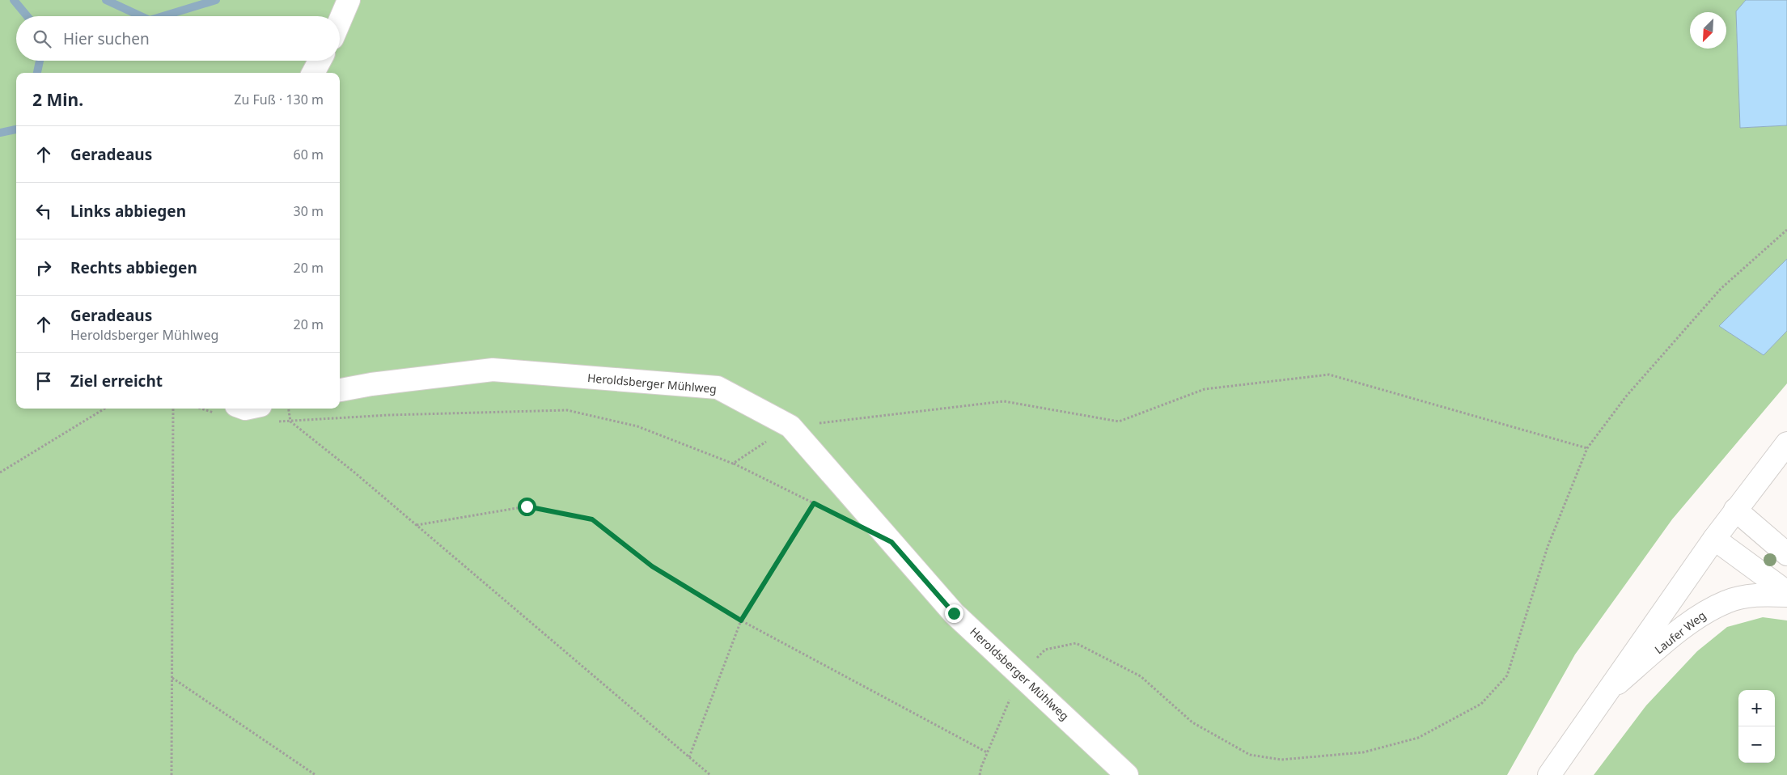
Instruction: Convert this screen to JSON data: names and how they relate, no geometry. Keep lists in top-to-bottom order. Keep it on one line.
{"streets":{"street":["Heroldsberger Mühlweg","Laufer Weg"]},"north":"bottom left","page":{"search":"Hier suchen","heading":["2 Min.","Zu Fuß · 130 m"],"list":[["Geradeaus","60 m"],["Links abbiegen","30 m"],["Rechts abbiegen","20 m"],["Geradeaus","Heroldsberger Mühlweg","20 m"],"Ziel erreicht"],"map_buttons":["+","−"]}}
